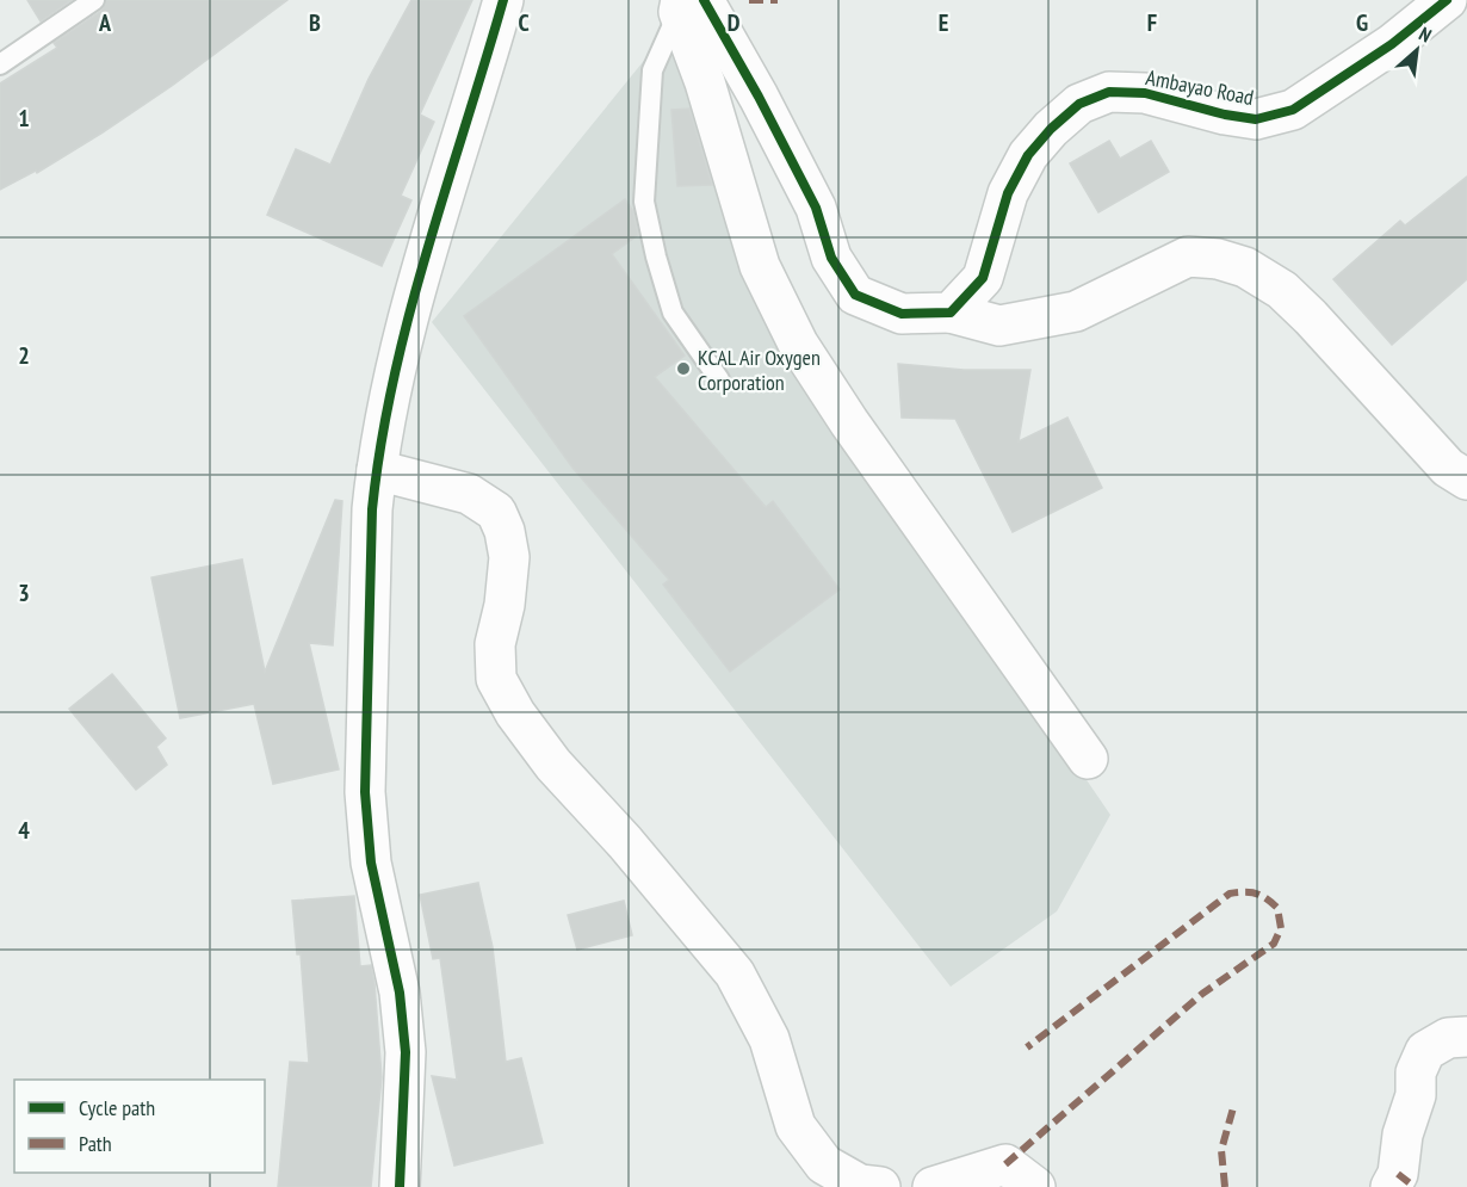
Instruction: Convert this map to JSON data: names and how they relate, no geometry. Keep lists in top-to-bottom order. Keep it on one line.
{"streets":{"street":["Ambayao Road"]},"places":["KCAL Air Oxygen Corporation"],"legend":["Cycle path","Path"],"north":"top right","grid":{"columns":["A","B","C","D","E","F","G"],"rows":["1","2","3","4"]}}
